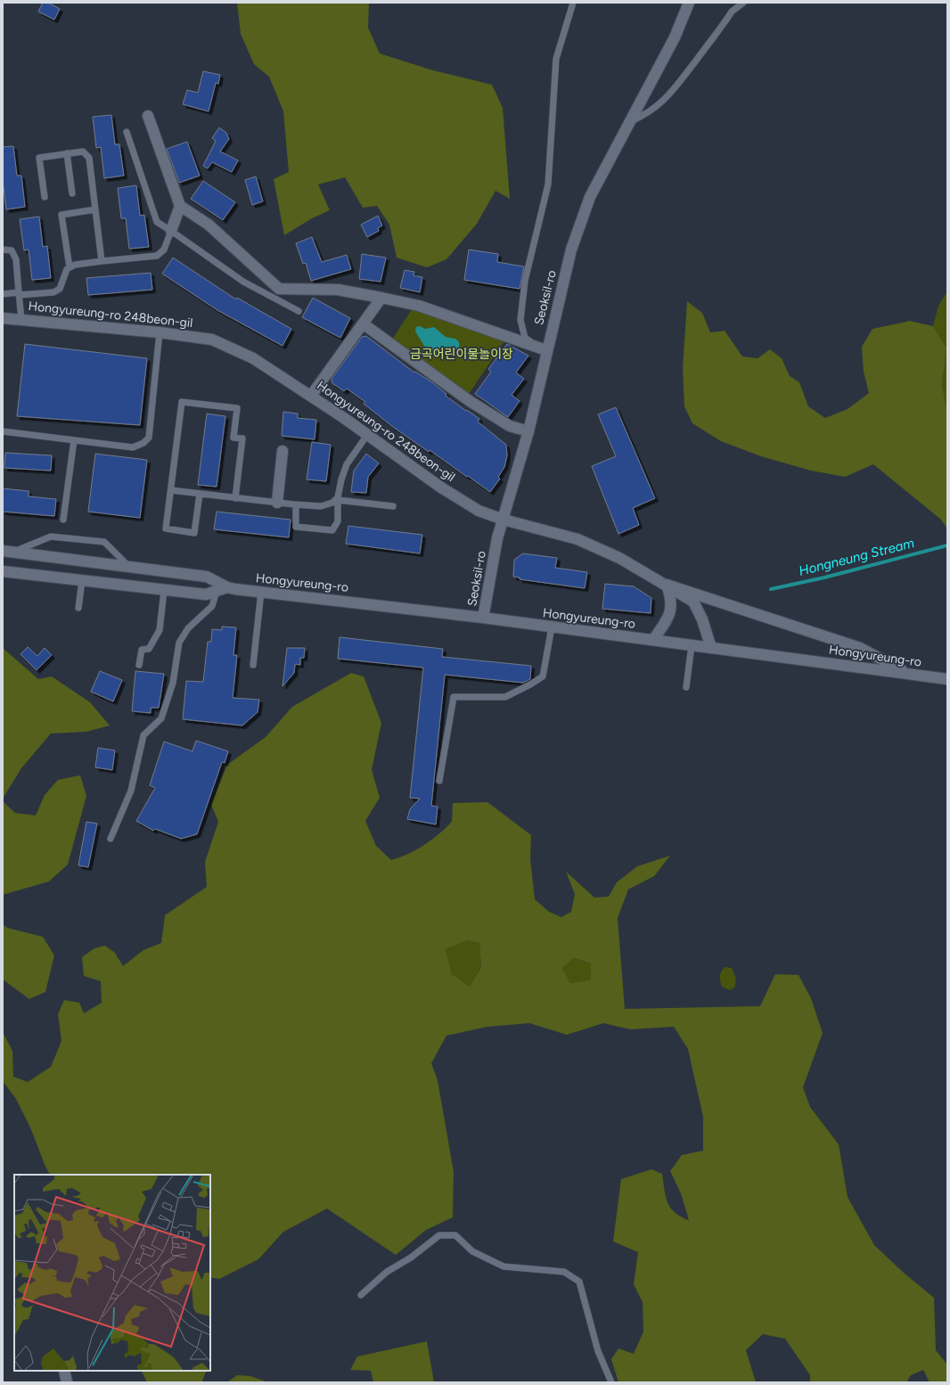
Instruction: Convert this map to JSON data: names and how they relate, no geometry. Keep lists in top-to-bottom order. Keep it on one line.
{"streets":{"street":["Seoksil-ro","Hongyureung-ro 248beon-gil","Hongyureung-ro"]},"crossings":[["Seoksil-ro","Hongyureung-ro 248beon-gil"],["Seoksil-ro","Hongyureung-ro"],["Hongyureung-ro 248beon-gil","Hongyureung-ro"]],"water":["Hongneung Stream"],"parks":["금곡어린이물놀이장"]}
